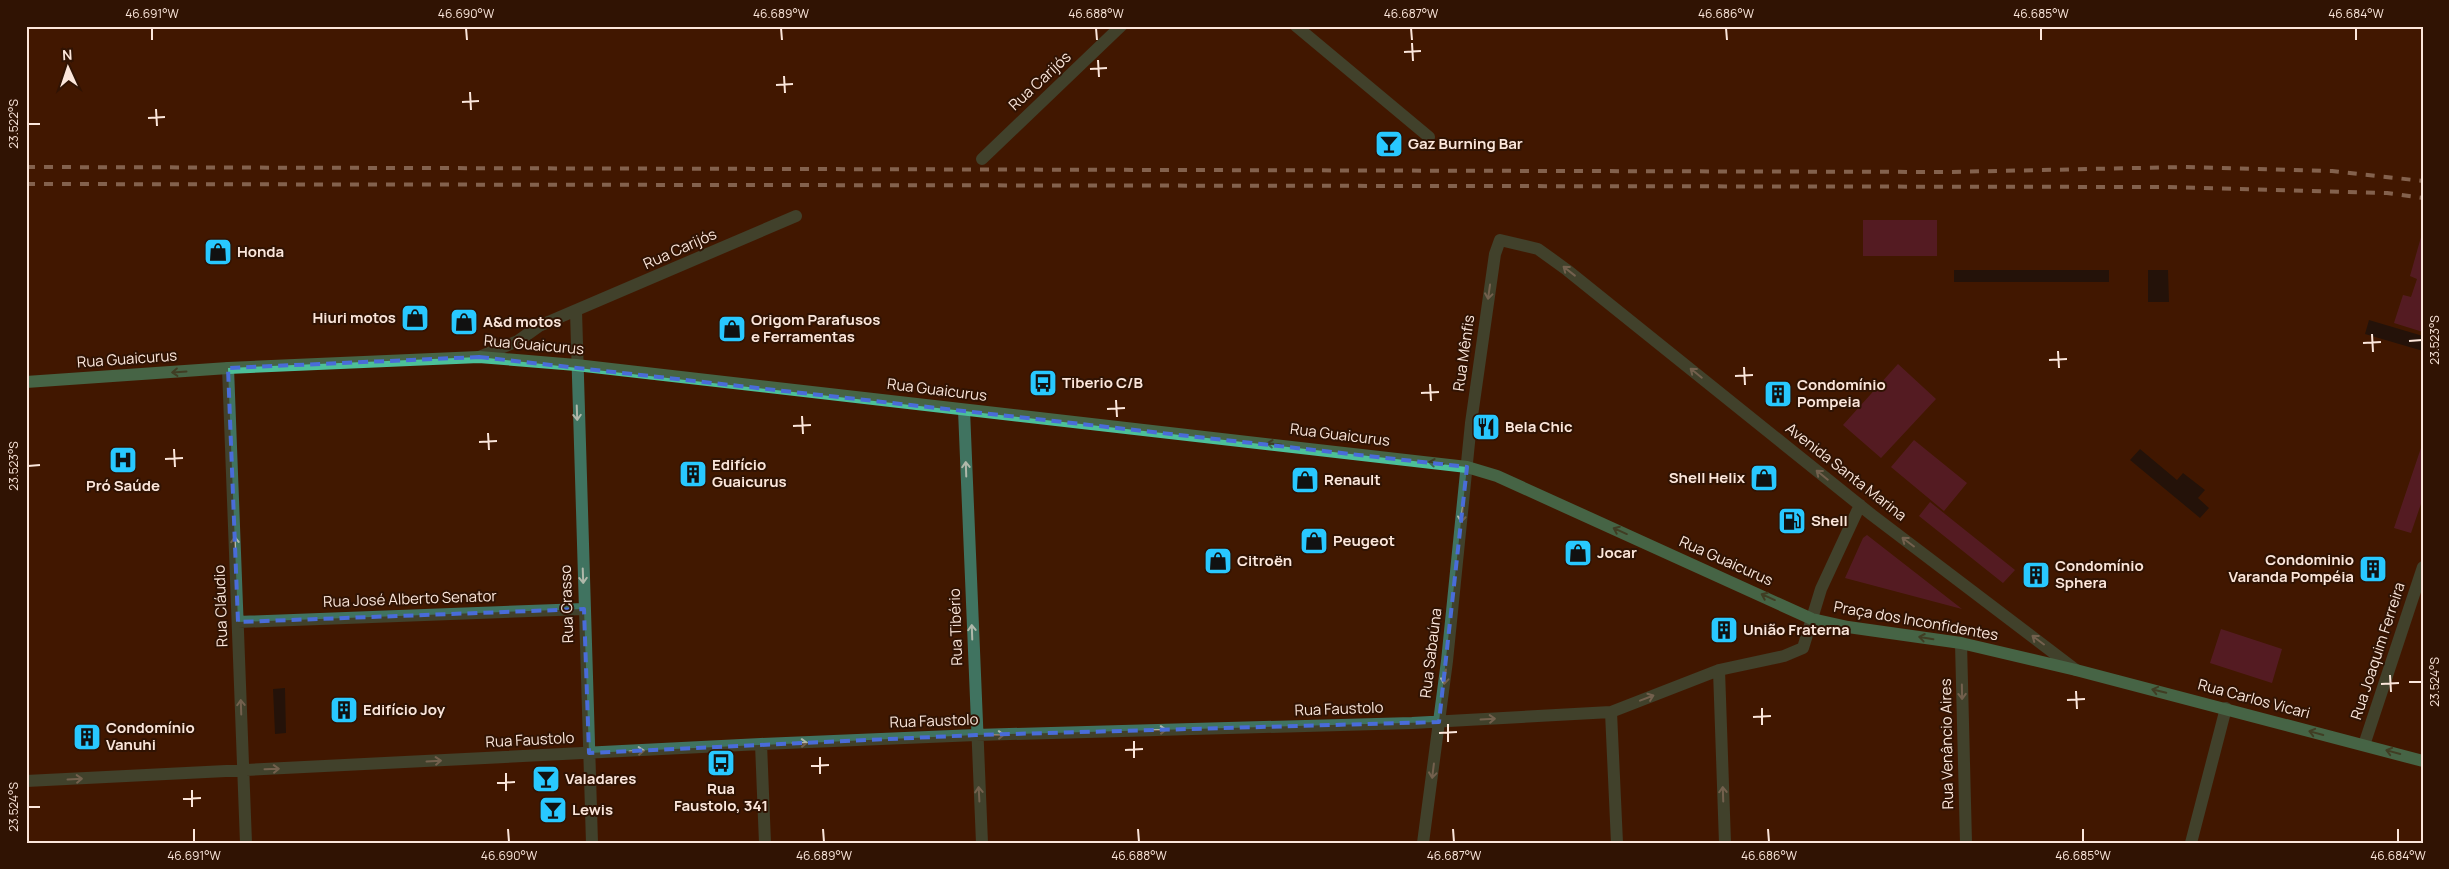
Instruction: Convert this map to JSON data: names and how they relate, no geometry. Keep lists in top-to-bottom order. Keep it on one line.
{"streets":{"main road":["Rua Guaicurus","Praça dos Inconfidentes","Rua Carlos Vicari"],"street":["Rua Carijós","Rua Mênfis","Avenida Santa Marina","Rua José Alberto Senator","Rua Crasso","Rua Cláudio","Rua Tibério","Rua Joaquim Ferreira","Rua Sabaúna","Rua Faustolo","Rua Venâncio Aires"]},"crossings":[["Rua Carijós","Rua Guaicurus"],["Rua Guaicurus","Rua Mênfis"],["Rua Guaicurus","Rua Crasso"],["Rua Guaicurus","Rua Cláudio"],["Rua Guaicurus","Praça dos Inconfidentes"],["Rua Guaicurus","Rua Tibério"],["Rua Guaicurus","Rua Sabaúna"],["Rua Guaicurus","Rua Faustolo"],["Rua Mênfis","Avenida Santa Marina"],["Rua Mênfis","Rua Sabaúna"],["Avenida Santa Marina","Praça dos Inconfidentes"],["Avenida Santa Marina","Rua Carlos Vicari"],["Rua José Alberto Senator","Rua Crasso"],["Rua José Alberto Senator","Rua Cláudio"],["Rua Crasso","Rua Faustolo"],["Rua Cláudio","Rua Faustolo"],["Praça dos Inconfidentes","Rua Carlos Vicari"],["Praça dos Inconfidentes","Rua Faustolo"],["Praça dos Inconfidentes","Rua Venâncio Aires"],["Rua Tibério","Rua Faustolo"],["Rua Joaquim Ferreira","Rua Carlos Vicari"],["Rua Sabaúna","Rua Faustolo"]],"one_way":["Rua Guaicurus","Rua Mênfis","Avenida Santa Marina","Rua Crasso","Rua Cláudio","Praça dos Inconfidentes","Rua Tibério","Rua Sabaúna","Rua Carlos Vicari","Rua Faustolo","Rua Venâncio Aires"],"places":{"bar":["Gaz Burning Bar","Valadares","Lewis"],"shop":["Honda","Hiuri motos","A&d motos","Origom Parafusos e Ferramentas","Shell Helix","Renault","Peugeot","Jocar","Citroën"],"bus stop":["Tiberio C/B","Rua Faustolo, 341"],"building":["Condomínio Pompeia","Edifício Guaicurus","Condominio Varanda Pompéia","Condomínio Sphera","União Fraterna","Edifício Joy","Condomínio Vanuhi"],"restaurant":["Bela Chic"],"hospital":["Pró Saúde"],"fuel station":["Shell"]},"north":"top","coordinates":["46.691°W","46.690°W","46.689°W","46.688°W","46.687°W","46.686°W","46.685°W","46.684°W","23.522°S","23.523°S","23.524°S"]}
